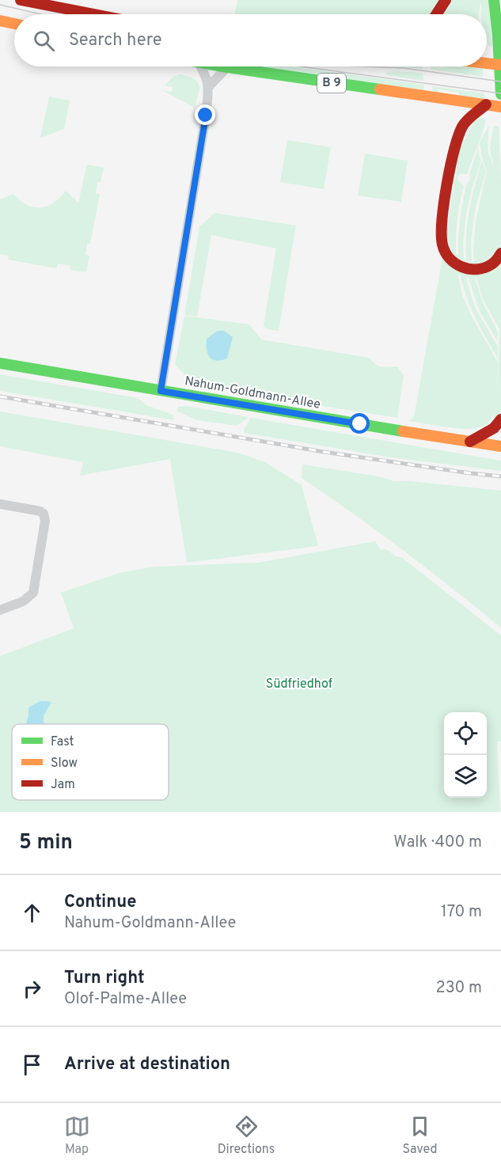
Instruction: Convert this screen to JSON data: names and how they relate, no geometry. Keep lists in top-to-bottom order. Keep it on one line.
{"streets":{"main road":["B 9","Nahum-Goldmann-Allee"]},"parks":["Südfriedhof"],"legend":["Fast","Slow","Jam"],"page":{"search":"Search here","heading":["5 min","Walk · 400 m"],"list":[["Continue","Nahum-Goldmann-Allee","170 m"],["Turn right","Olof-Palme-Allee","230 m"],"Arrive at destination"],"nav":["Map","Directions","Saved"]}}
